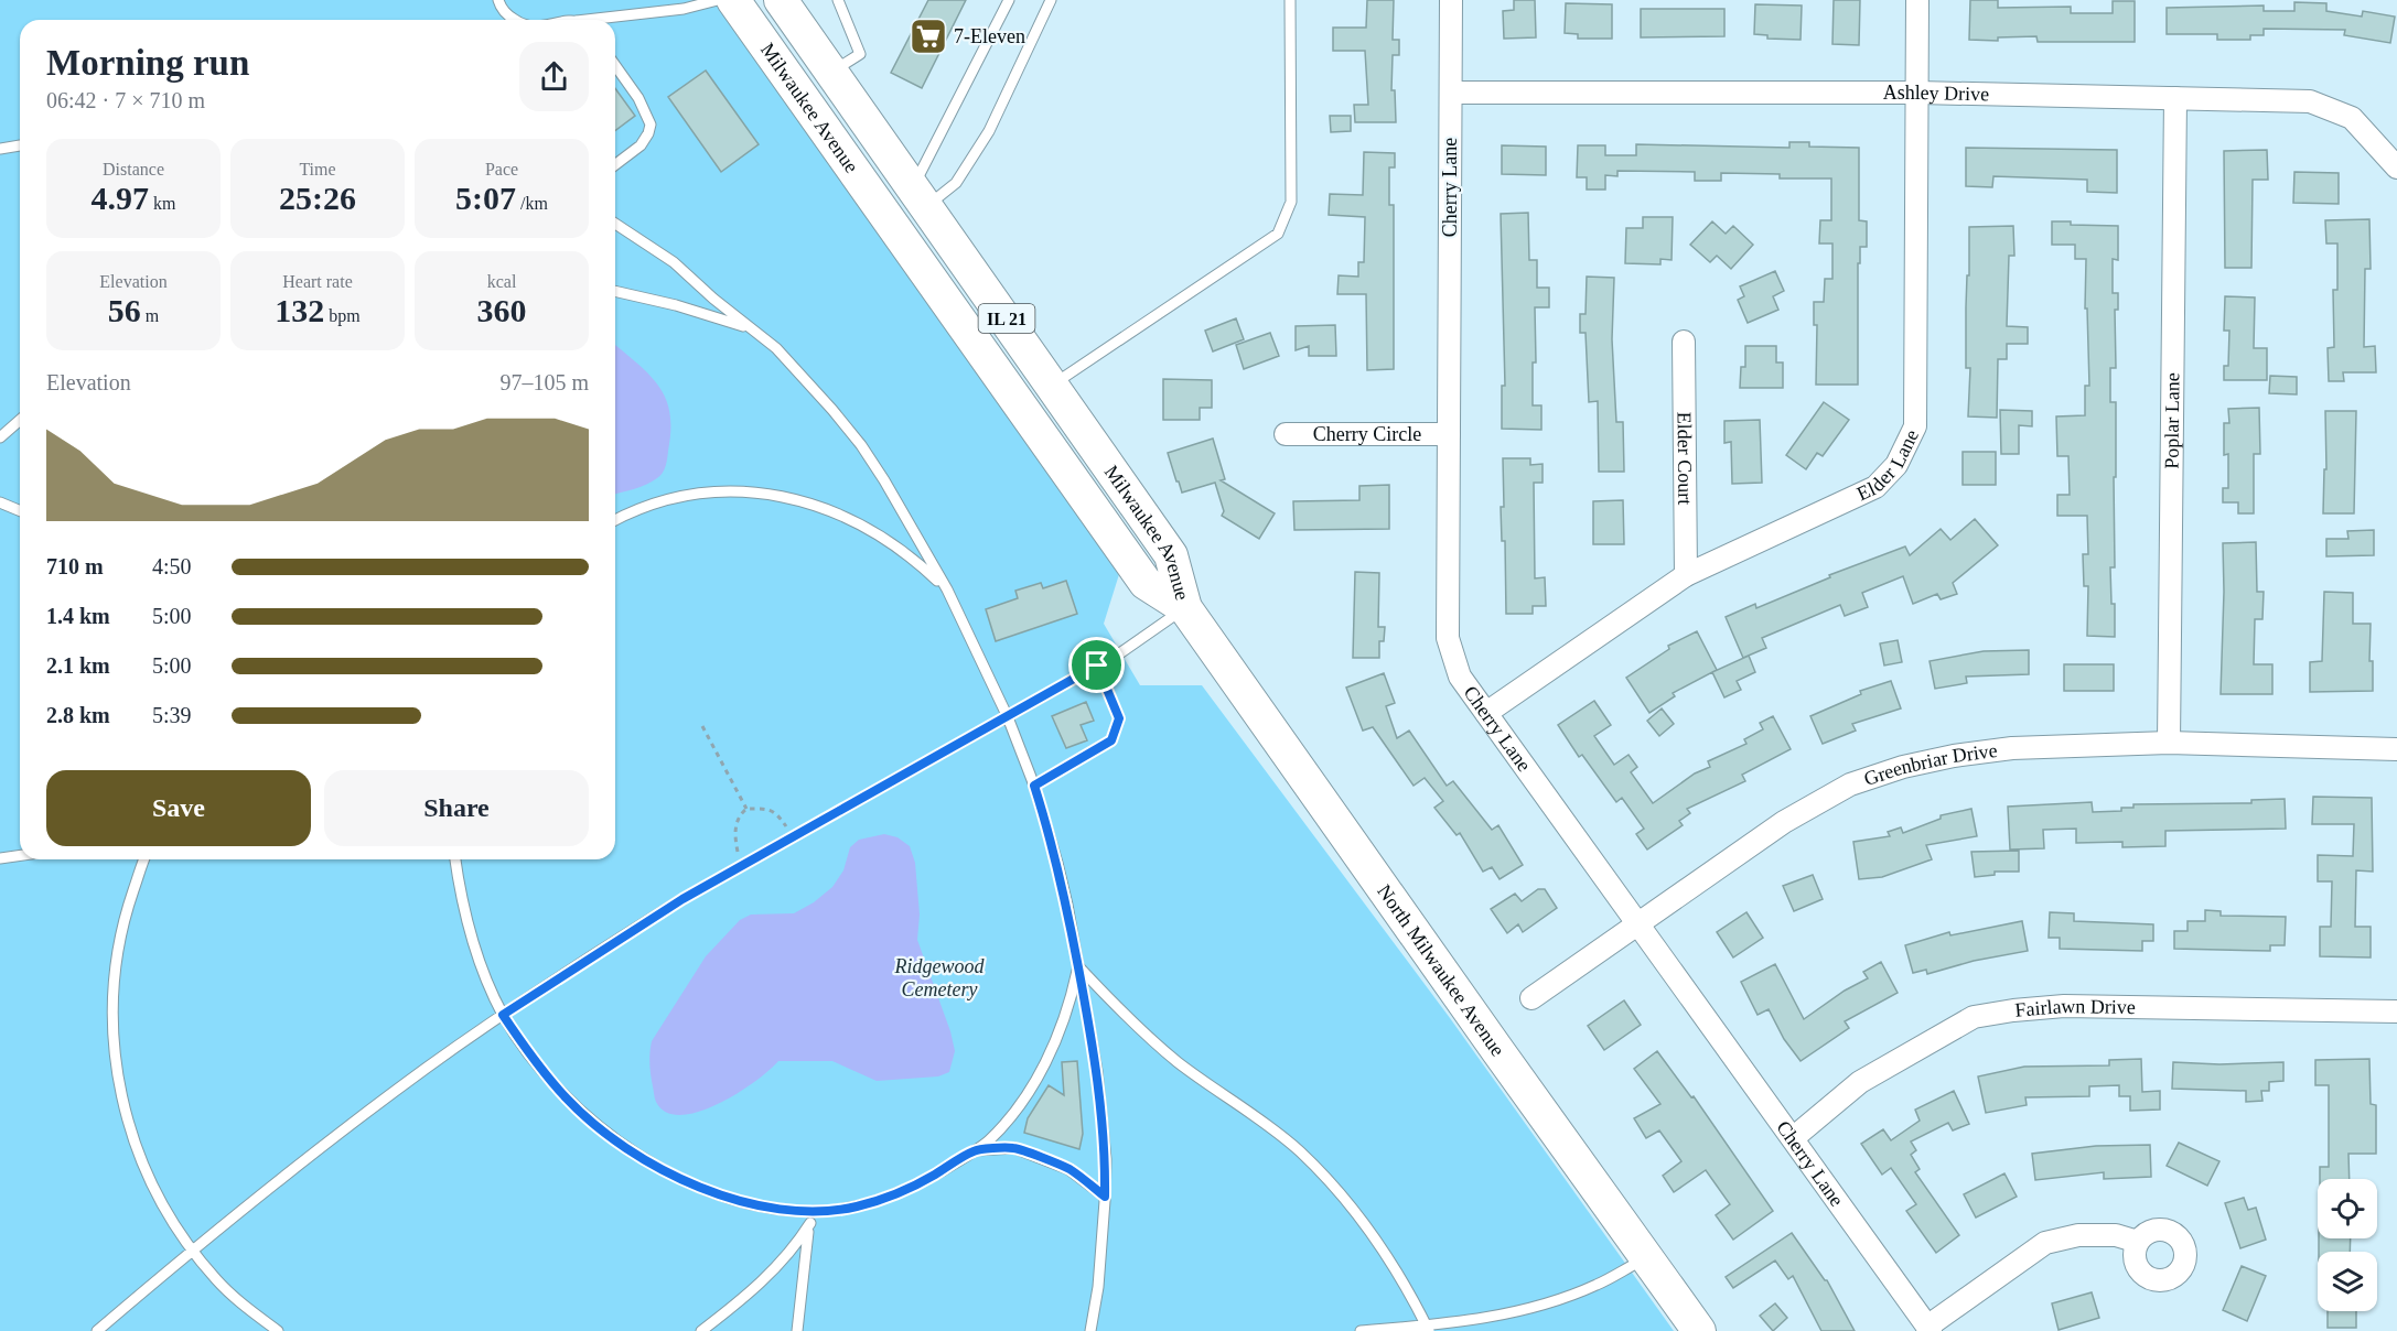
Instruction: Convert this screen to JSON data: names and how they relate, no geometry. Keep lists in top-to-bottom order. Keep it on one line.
{"streets":{"main road":["Milwaukee Avenue","IL 21","North Milwaukee Avenue"],"street":["Ashley Drive","Cherry Lane","Poplar Lane","Cherry Circle","Elder Court","Elder Lane","Greenbriar Drive","Fairlawn Drive"]},"crossings":[["Ashley Drive","Cherry Lane"],["Ashley Drive","Poplar Lane"],["Ashley Drive","Elder Lane"],["Milwaukee Avenue","North Milwaukee Avenue"],["Cherry Lane","Cherry Circle"],["Cherry Lane","Elder Lane"],["Cherry Lane","Greenbriar Drive"],["Cherry Lane","Fairlawn Drive"],["Poplar Lane","Greenbriar Drive"],["Elder Court","Elder Lane"]],"parks":["Ridgewood Cemetery"],"places":{"supermarket":["7-Eleven"]},"page":{"heading":["Morning run","06:42 · 7 × 710 m"],"stats":[["Distance","4.97 km"],["Time","25:26"],["Pace","5:07 /km"],["Elevation","56 m"],["Heart rate","132 bpm"],["kcal","360"]],"chart":["Elevation","97–105 m"],"list":[{"name":"710 m","note":"4:50"},{"name":"1.4 km","note":"5:00"},{"name":"2.1 km","note":"5:00"},{"name":"2.8 km","note":"5:39"}],"buttons":["Save","Share"]}}
